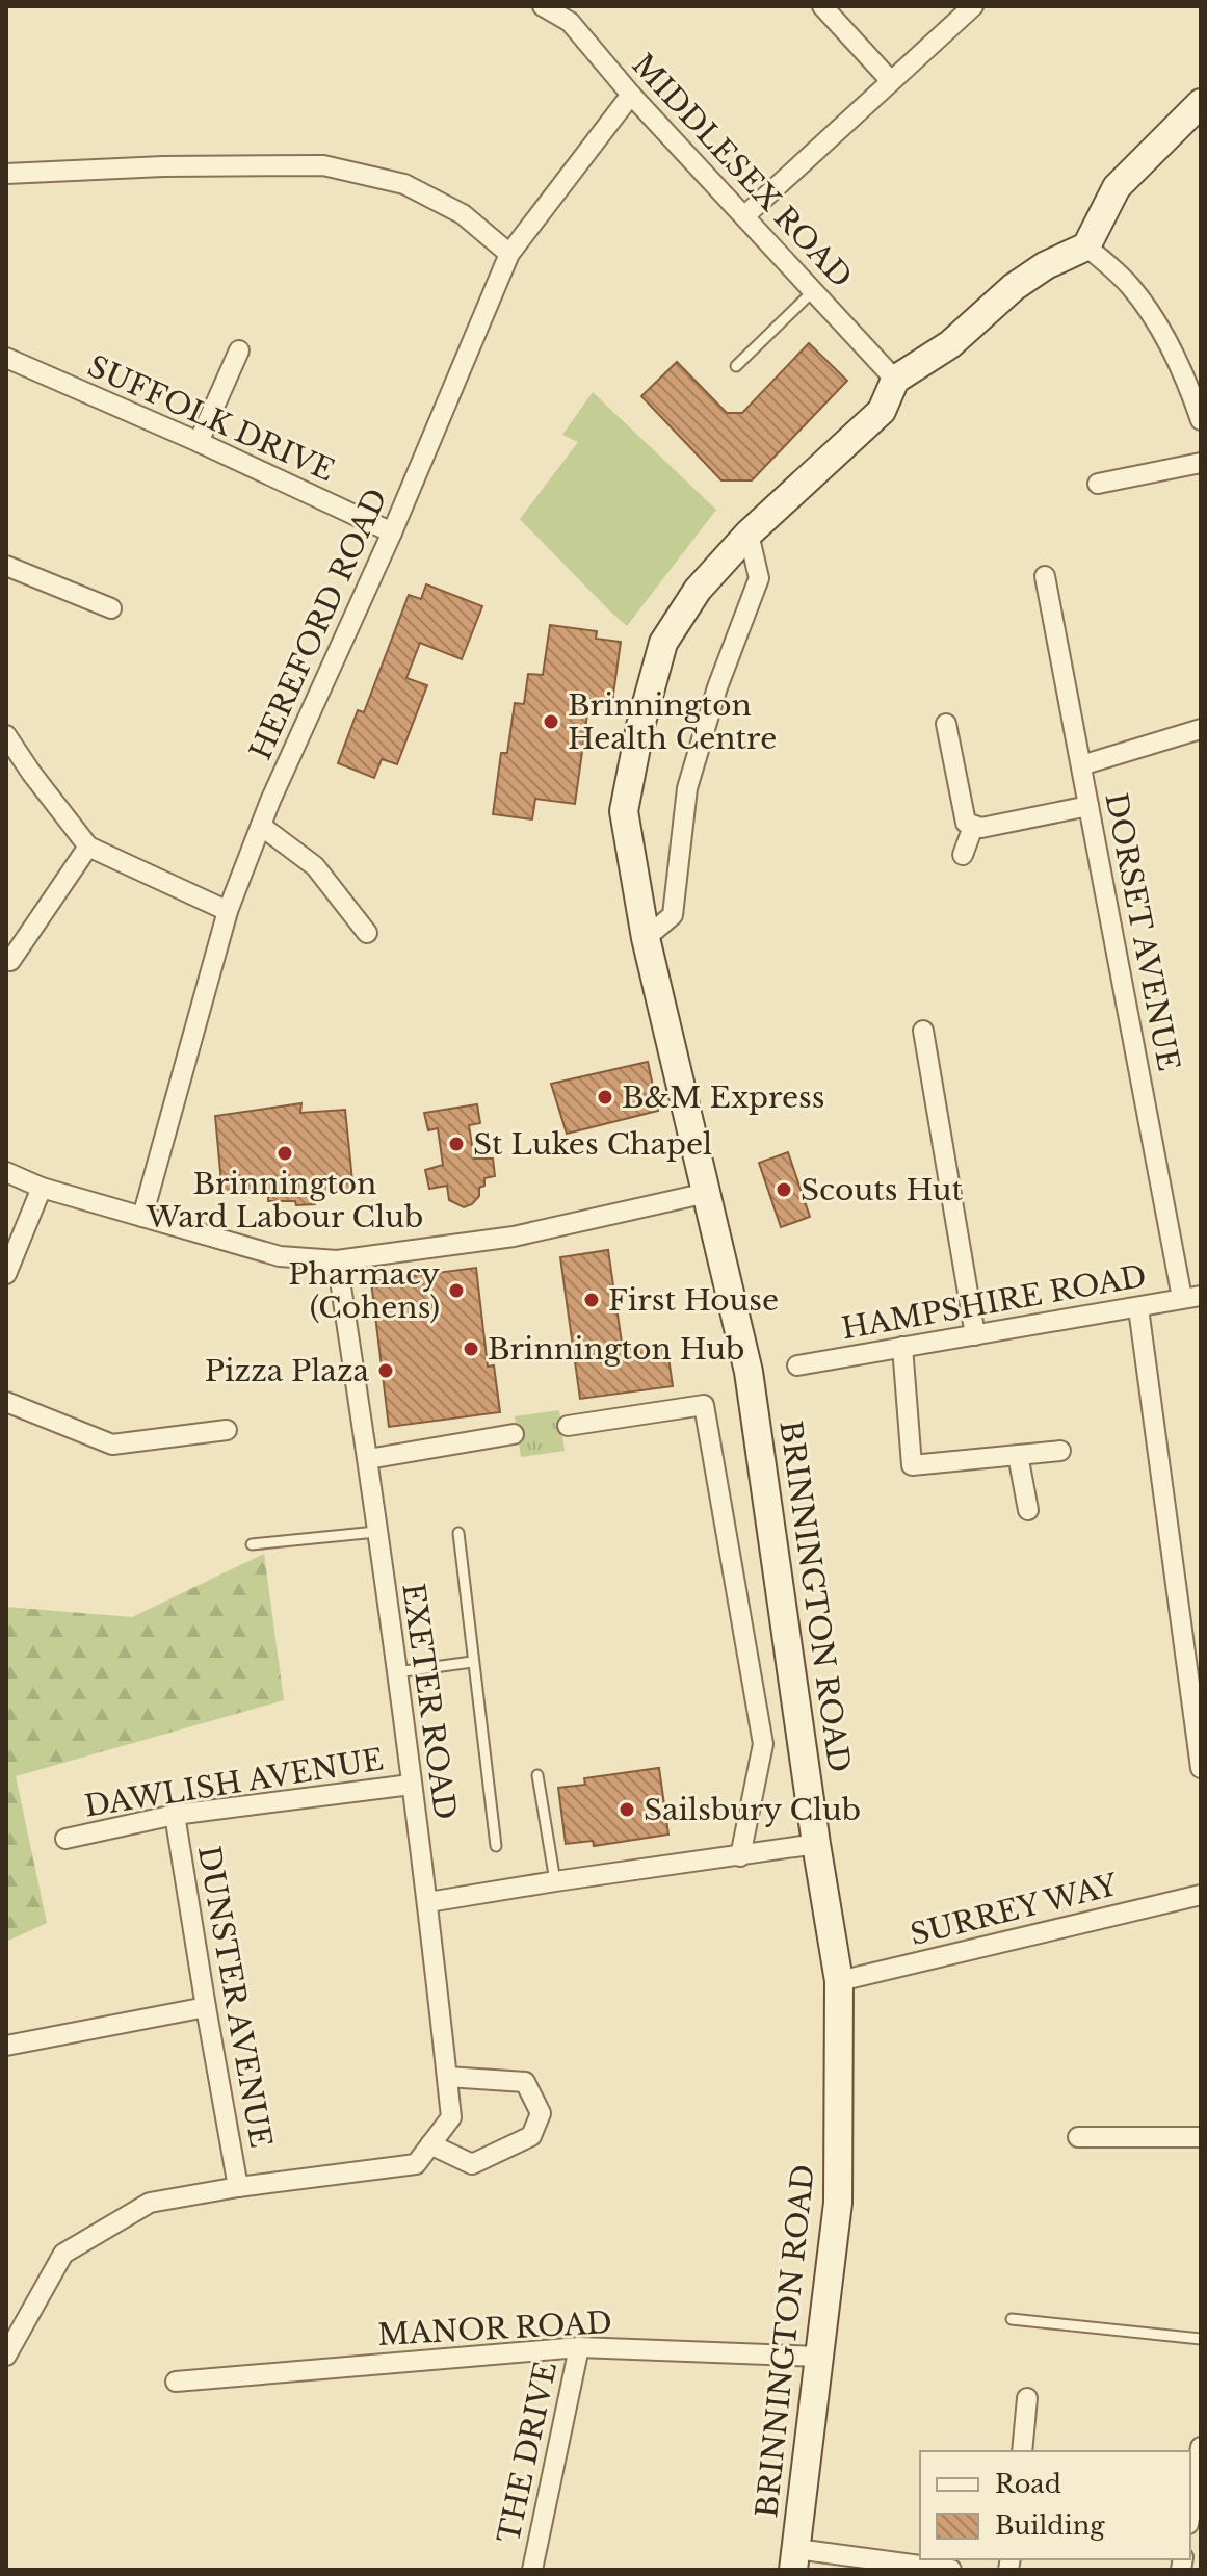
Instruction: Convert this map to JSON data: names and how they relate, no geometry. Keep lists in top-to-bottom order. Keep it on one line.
{"streets":{"street":["MIDDLESEX ROAD","SUFFOLK DRIVE","HEREFORD ROAD","DORSET AVENUE","HAMPSHIRE ROAD","BRINNINGTON ROAD","EXETER ROAD","DAWLISH AVENUE","SURREY WAY","DUNSTER AVENUE","MANOR ROAD","THE DRIVE"]},"crossings":[["MIDDLESEX ROAD","HEREFORD ROAD"],["MIDDLESEX ROAD","BRINNINGTON ROAD"],["SUFFOLK DRIVE","HEREFORD ROAD"],["DORSET AVENUE","HAMPSHIRE ROAD"],["BRINNINGTON ROAD","SURREY WAY"],["BRINNINGTON ROAD","MANOR ROAD"],["EXETER ROAD","DAWLISH AVENUE"],["DAWLISH AVENUE","DUNSTER AVENUE"],["MANOR ROAD","THE DRIVE"]],"places":["Brinnington Health Centre","B&M Express","St Lukes Chapel","Brinnington Ward Labour Club","Scouts Hut","Pharmacy (Cohens)","First House","Brinnington Hub","Pizza Plaza","Sailsbury Club"],"legend":["Road","Building"]}
